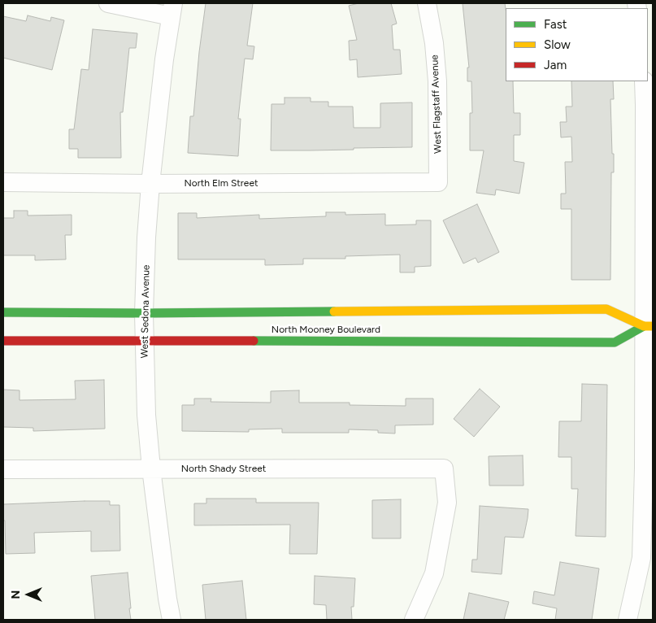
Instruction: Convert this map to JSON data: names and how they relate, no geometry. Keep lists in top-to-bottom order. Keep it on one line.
{"streets":{"street":["West Flagstaff Avenue","North Elm Street","West Sedona Avenue","North Mooney Boulevard","North Shady Street"]},"crossings":[["West Flagstaff Avenue","North Elm Street"],["North Elm Street","West Sedona Avenue"],["West Sedona Avenue","North Mooney Boulevard"],["West Sedona Avenue","North Shady Street"]],"legend":["Fast","Slow","Jam"],"north":"left"}
